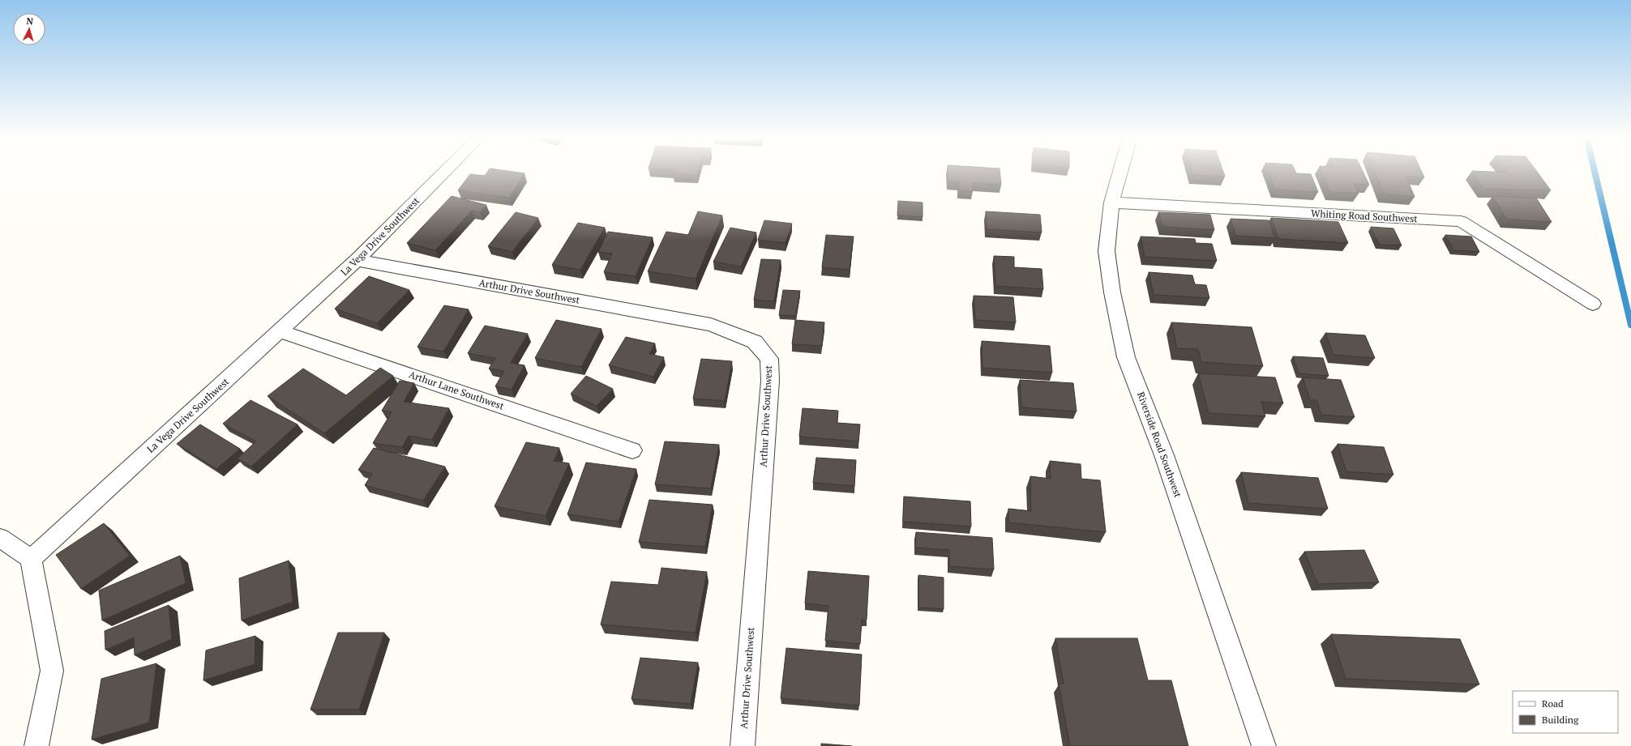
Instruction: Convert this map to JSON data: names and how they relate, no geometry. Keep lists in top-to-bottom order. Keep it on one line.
{"streets":{"street":["Whiting Road Southwest","La Vega Drive Southwest","Arthur Drive Southwest","Arthur Lane Southwest","Riverside Road Southwest"]},"crossings":[["Whiting Road Southwest","Riverside Road Southwest"],["La Vega Drive Southwest","Arthur Drive Southwest"],["La Vega Drive Southwest","Arthur Lane Southwest"]],"legend":["Road","Building"],"north":"top"}
